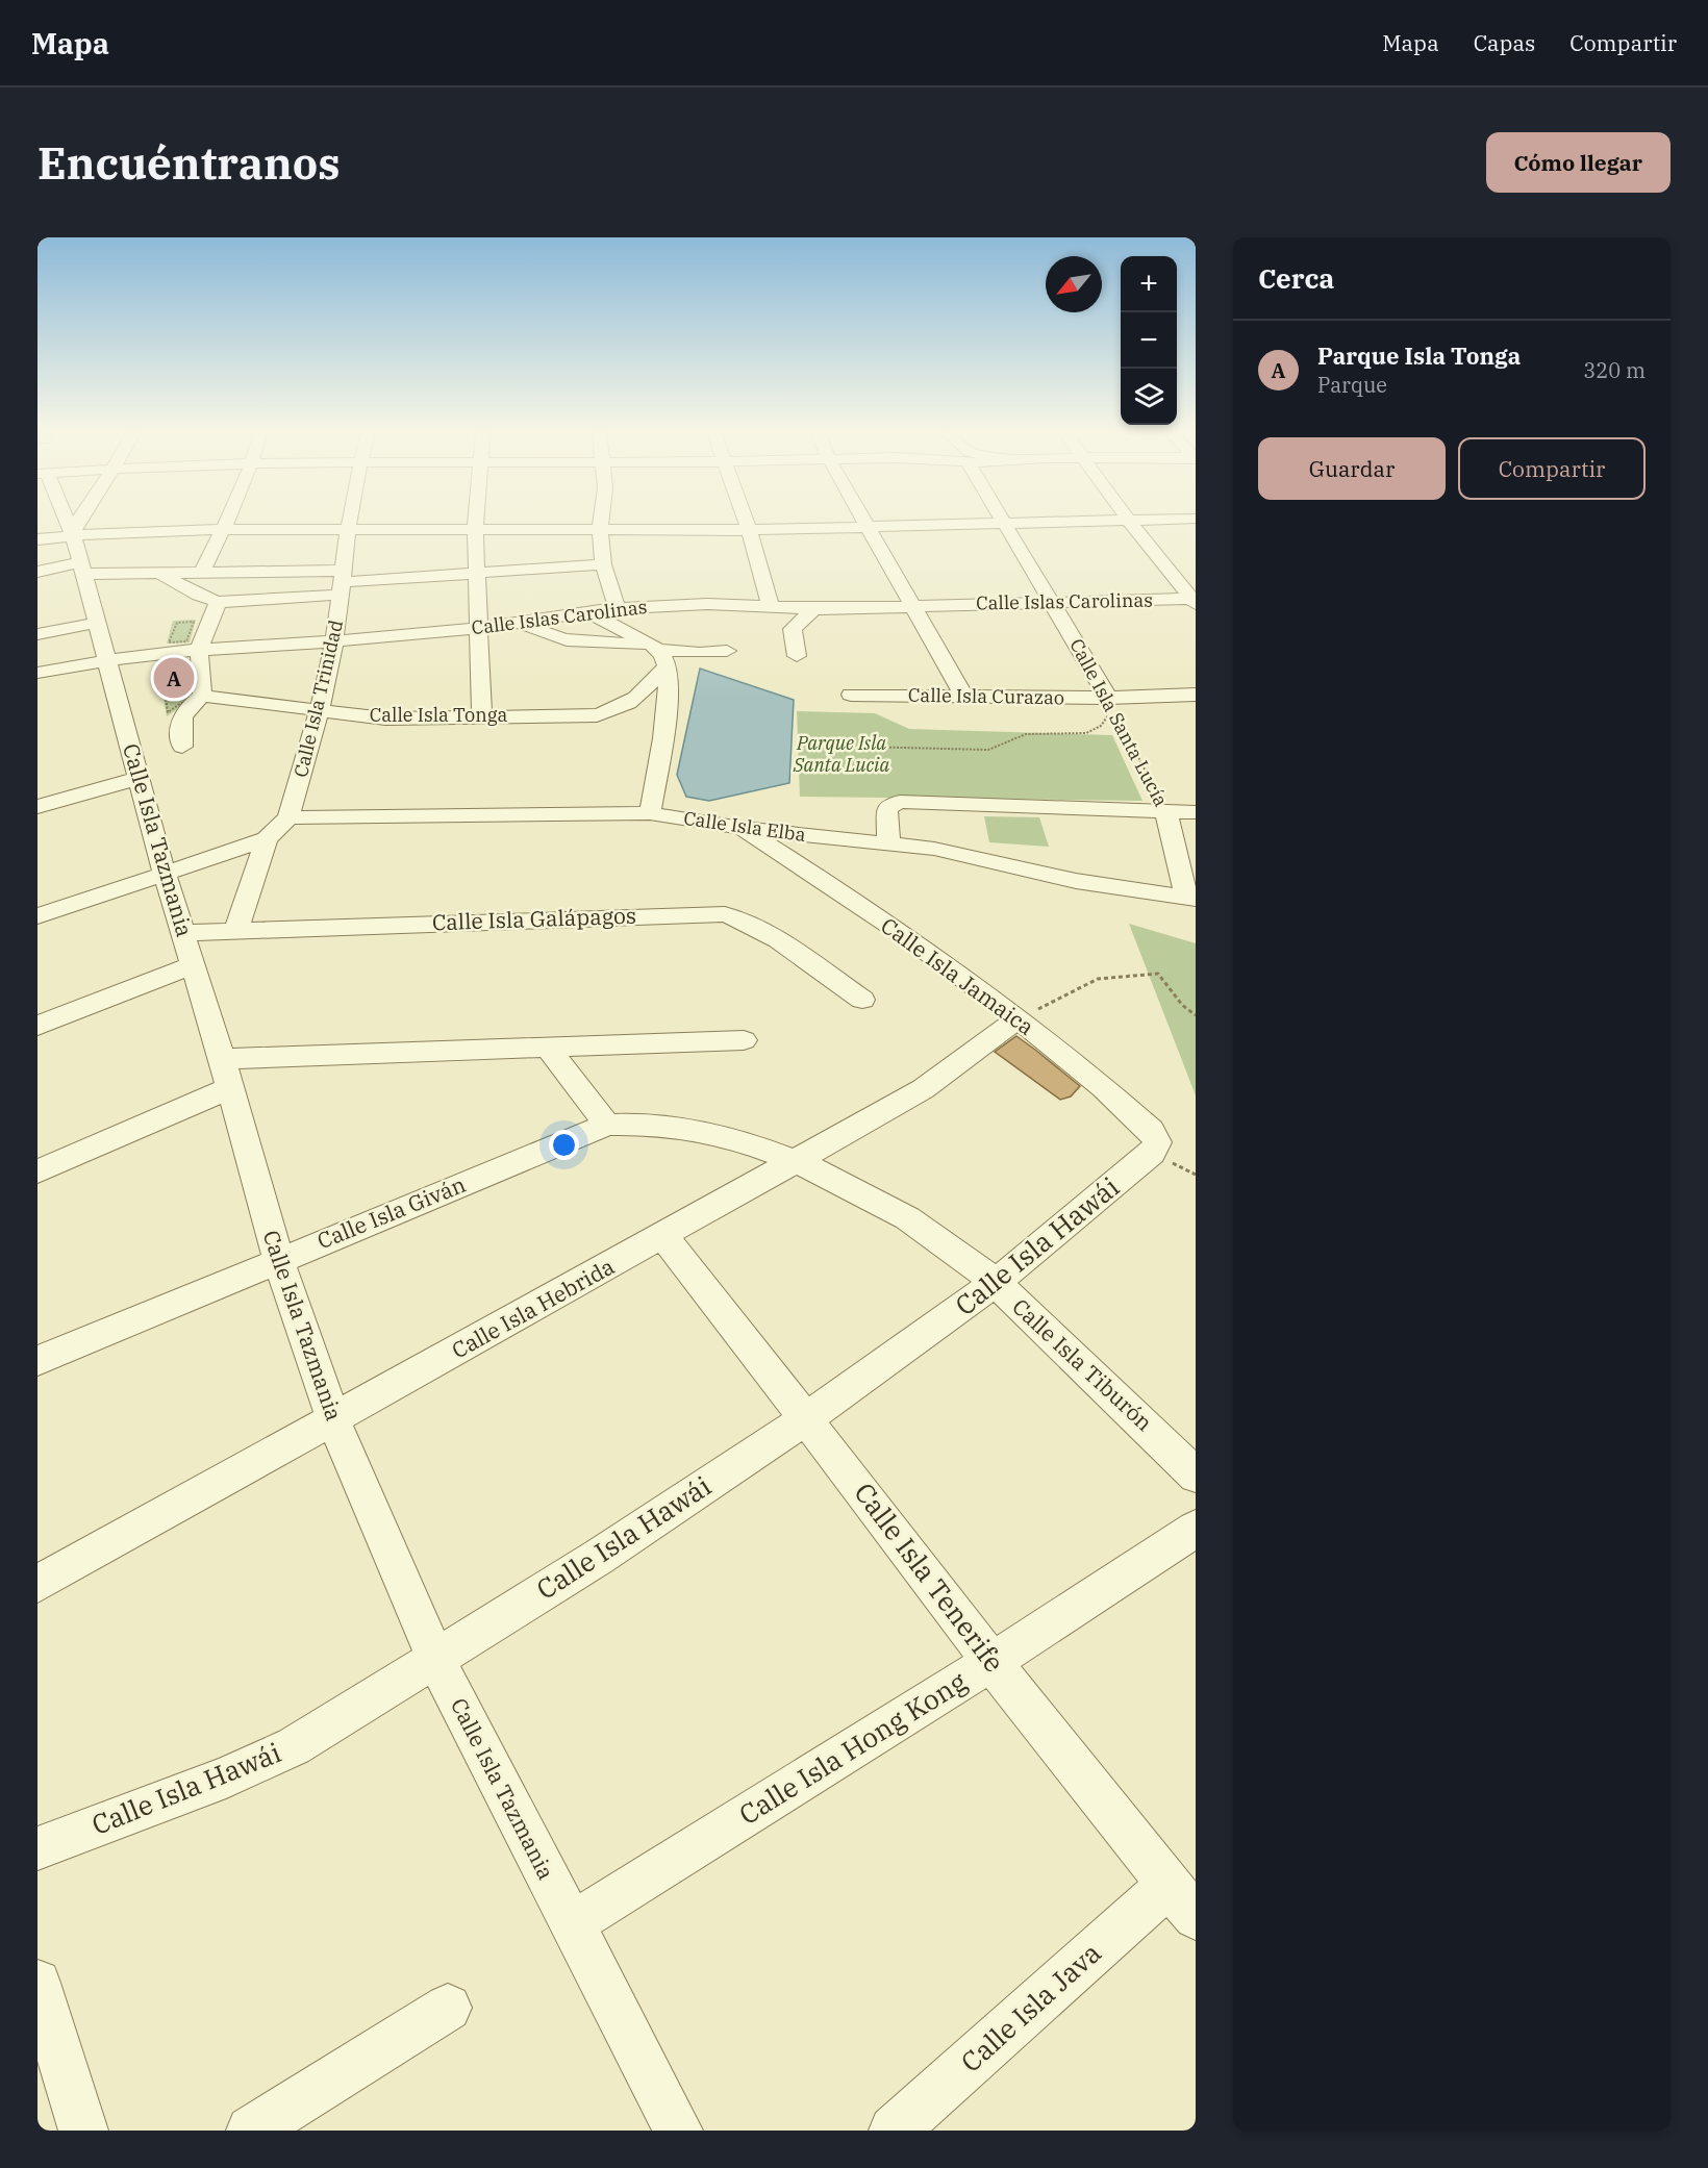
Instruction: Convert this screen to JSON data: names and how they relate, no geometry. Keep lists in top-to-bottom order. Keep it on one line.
{"streets":{"street":["Calle Islas Carolinas","Calle Isla Curazao","Calle Isla Trinidad","Calle Isla Tonga","Calle Isla Santa Lucía","Calle Isla Elba","Calle Isla Tazmania","Calle Isla Galápagos","Calle Isla Jamaica","Calle Isla Giván","Calle Isla Hawái","Calle Isla Hebrida","Calle Isla Tiburón","Calle Isla Tenerife","Calle Isla Hong Kong","Calle Isla Java"]},"crossings":[["Calle Islas Carolinas","Calle Isla Trinidad"],["Calle Islas Carolinas","Calle Isla Santa Lucía"],["Calle Islas Carolinas","Calle Isla Tazmania"],["Calle Isla Curazao","Calle Isla Santa Lucía"],["Calle Isla Trinidad","Calle Isla Tonga"],["Calle Isla Trinidad","Calle Isla Elba"],["Calle Isla Santa Lucía","Calle Isla Elba"],["Calle Isla Elba","Calle Isla Jamaica"],["Calle Isla Tazmania","Calle Isla Galápagos"],["Calle Isla Tazmania","Calle Isla Giván"],["Calle Isla Tazmania","Calle Isla Hawái"],["Calle Isla Tazmania","Calle Isla Hebrida"],["Calle Isla Tazmania","Calle Isla Hong Kong"],["Calle Isla Jamaica","Calle Isla Hawái"],["Calle Isla Jamaica","Calle Isla Hebrida"],["Calle Isla Giván","Calle Isla Tiburón"],["Calle Isla Hawái","Calle Isla Tiburón"],["Calle Isla Hawái","Calle Isla Tenerife"],["Calle Isla Hebrida","Calle Isla Tiburón"],["Calle Isla Hebrida","Calle Isla Tenerife"],["Calle Isla Tenerife","Calle Isla Hong Kong"],["Calle Isla Tenerife","Calle Isla Java"]],"parks":["Parque Isla Santa Lucia"],"north":"bottom left","page":{"header":"Mapa","nav":["Mapa","Capas","Compartir"],"buttons":["Cómo llegar",["Guardar","Compartir"]],"title":"Encuéntranos","heading":"Cerca","map_buttons":["+","−"],"list":[{"mark":"A","name":"Parque Isla Tonga","note":"Parque","value":"320 m"}],"pins":"A"}}
